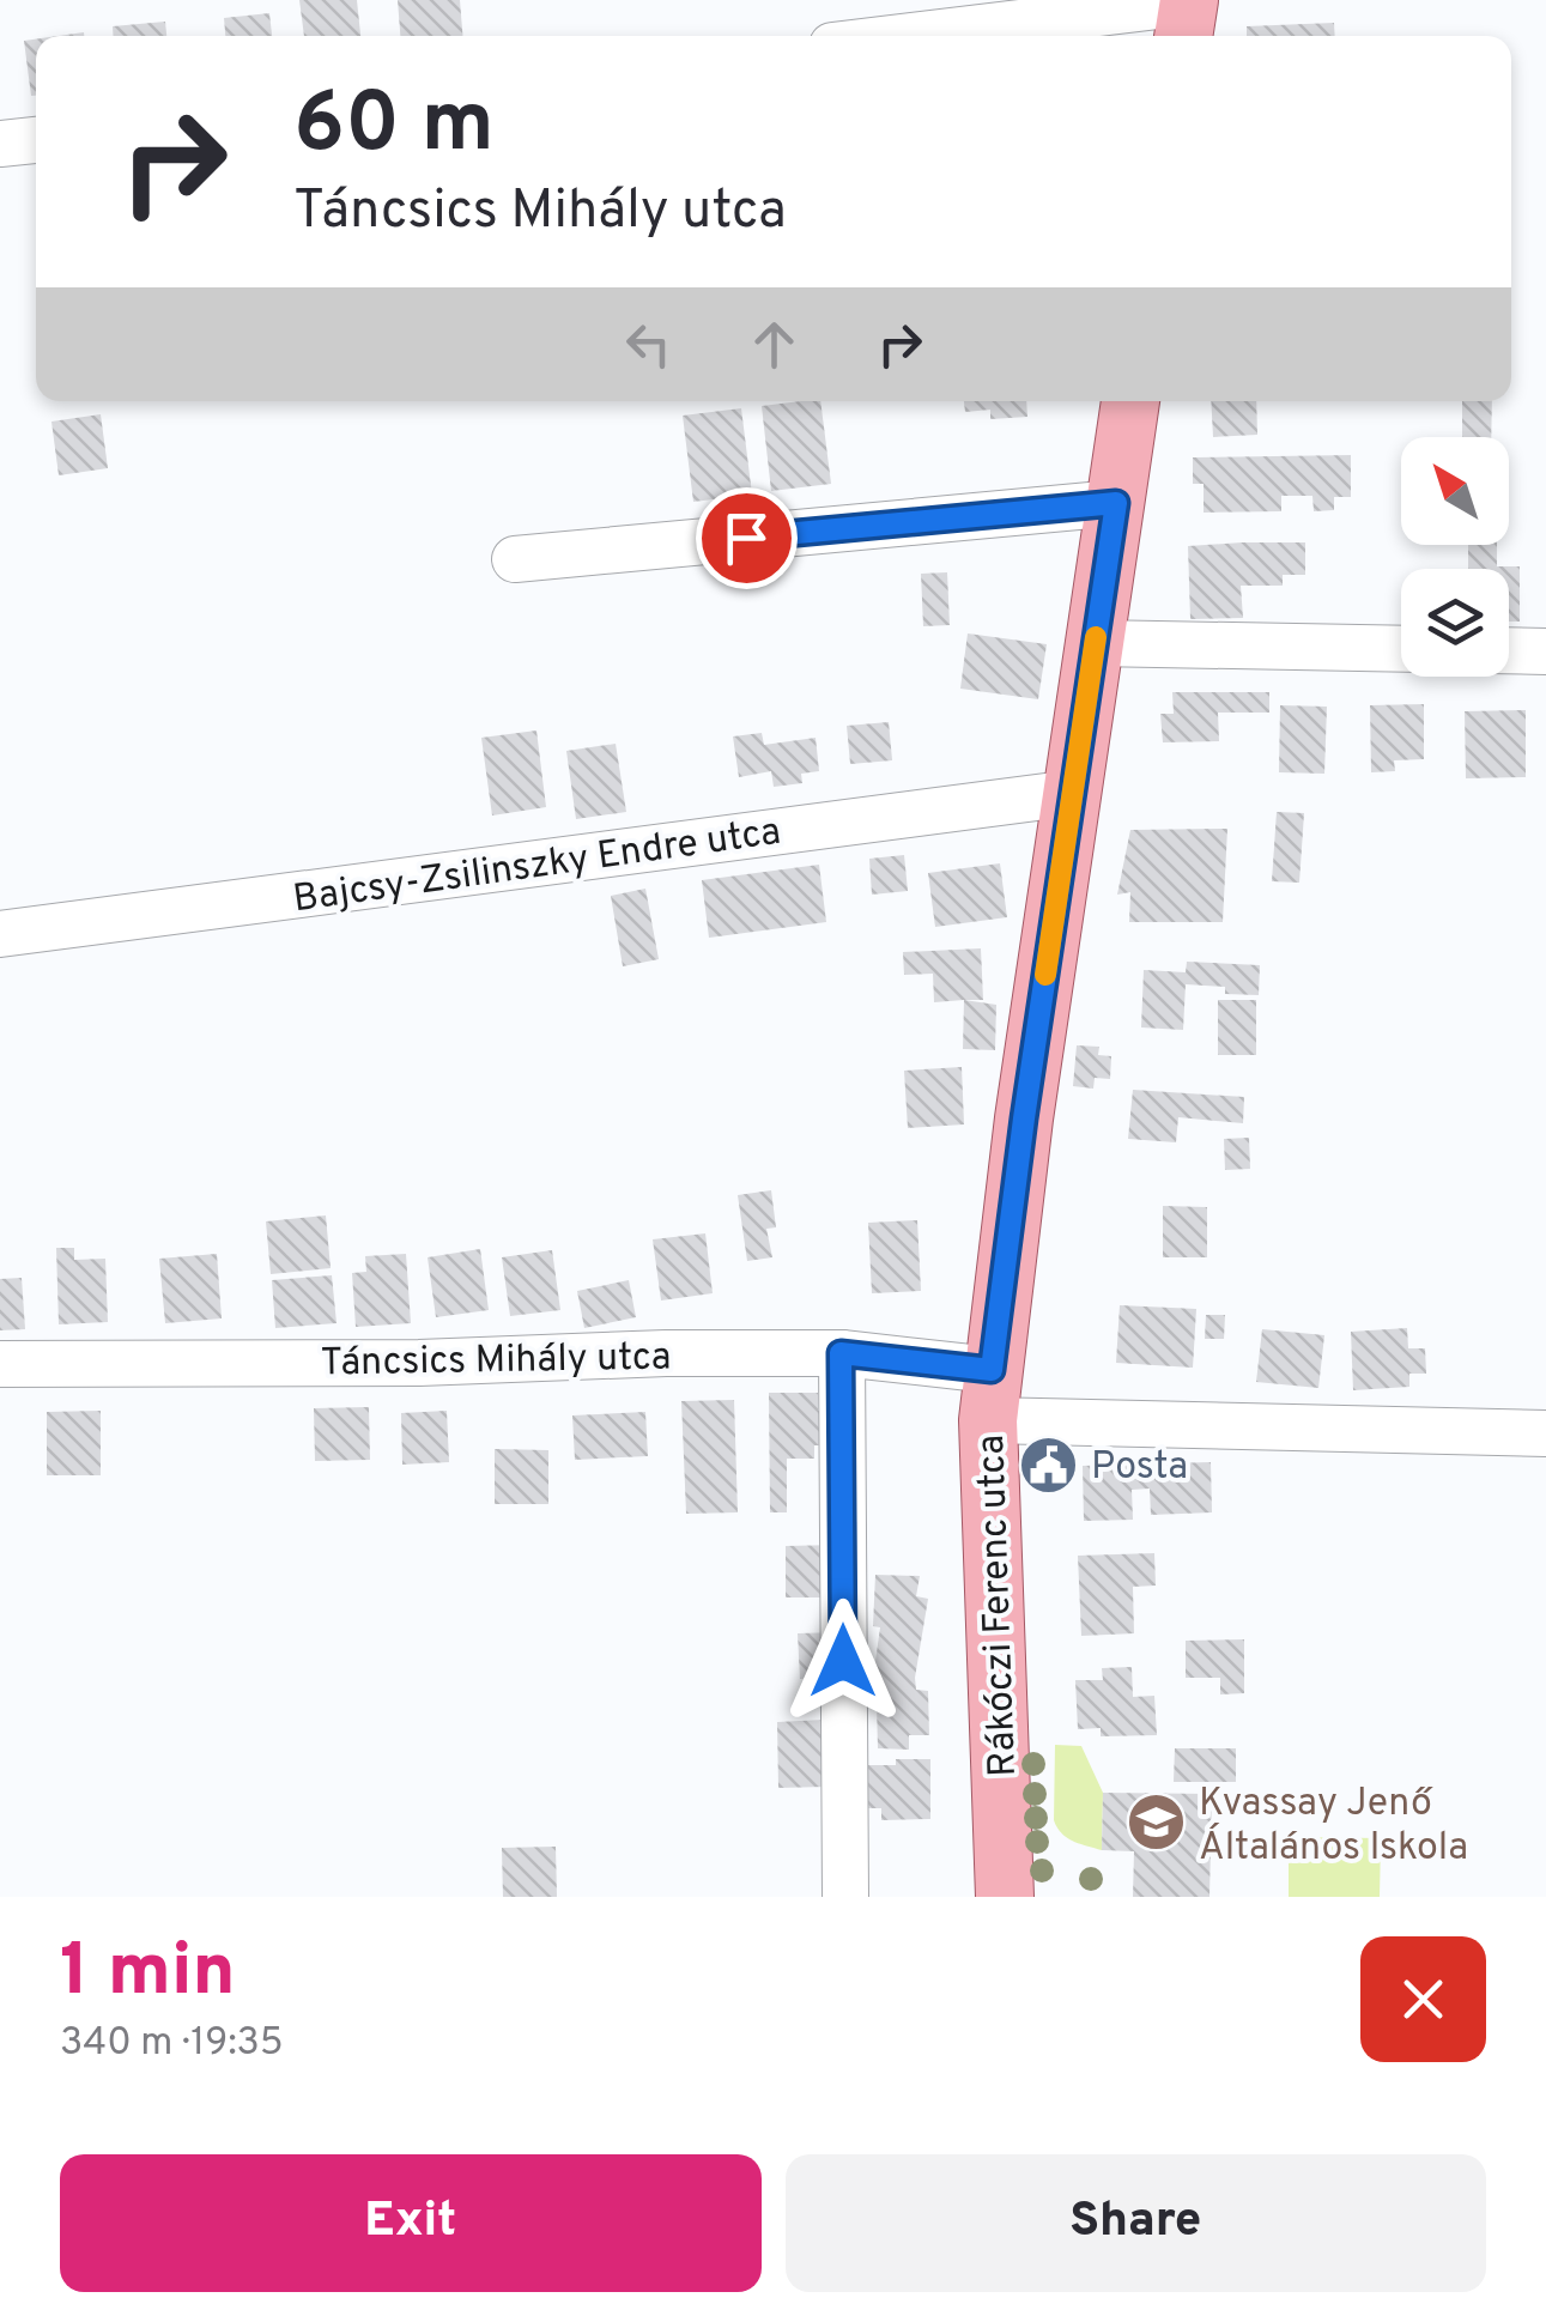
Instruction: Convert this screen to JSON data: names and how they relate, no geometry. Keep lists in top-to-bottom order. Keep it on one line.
{"streets":{"main road":["Rákóczi Ferenc utca"],"street":["Bajcsy-Zsilinszky Endre utca","Táncsics Mihály utca"]},"crossings":[["Bajcsy-Zsilinszky Endre utca","Rákóczi Ferenc utca"],["Táncsics Mihály utca","Rákóczi Ferenc utca"]],"places":{"public building":["Posta"],"school or university":["Kvassay Jenő Általános Iskola"]},"north":"top left","page":{"turn":["60 m","Táncsics Mihály utca"],"heading":["1 min","340 m · 19:35"],"buttons":["Exit","Share"]}}
